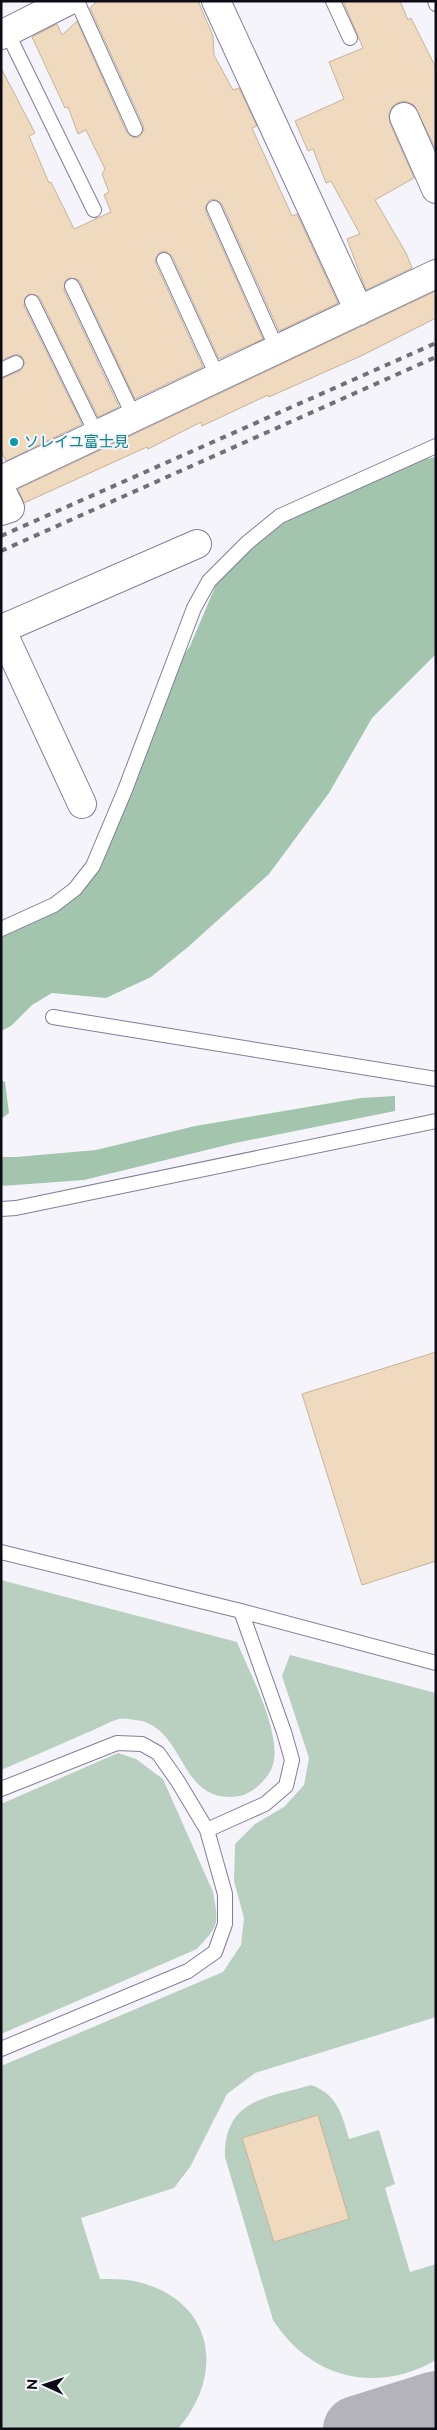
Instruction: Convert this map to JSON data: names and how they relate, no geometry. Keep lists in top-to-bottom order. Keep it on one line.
{"places":["ソレイユ富士見"],"north":"left"}
